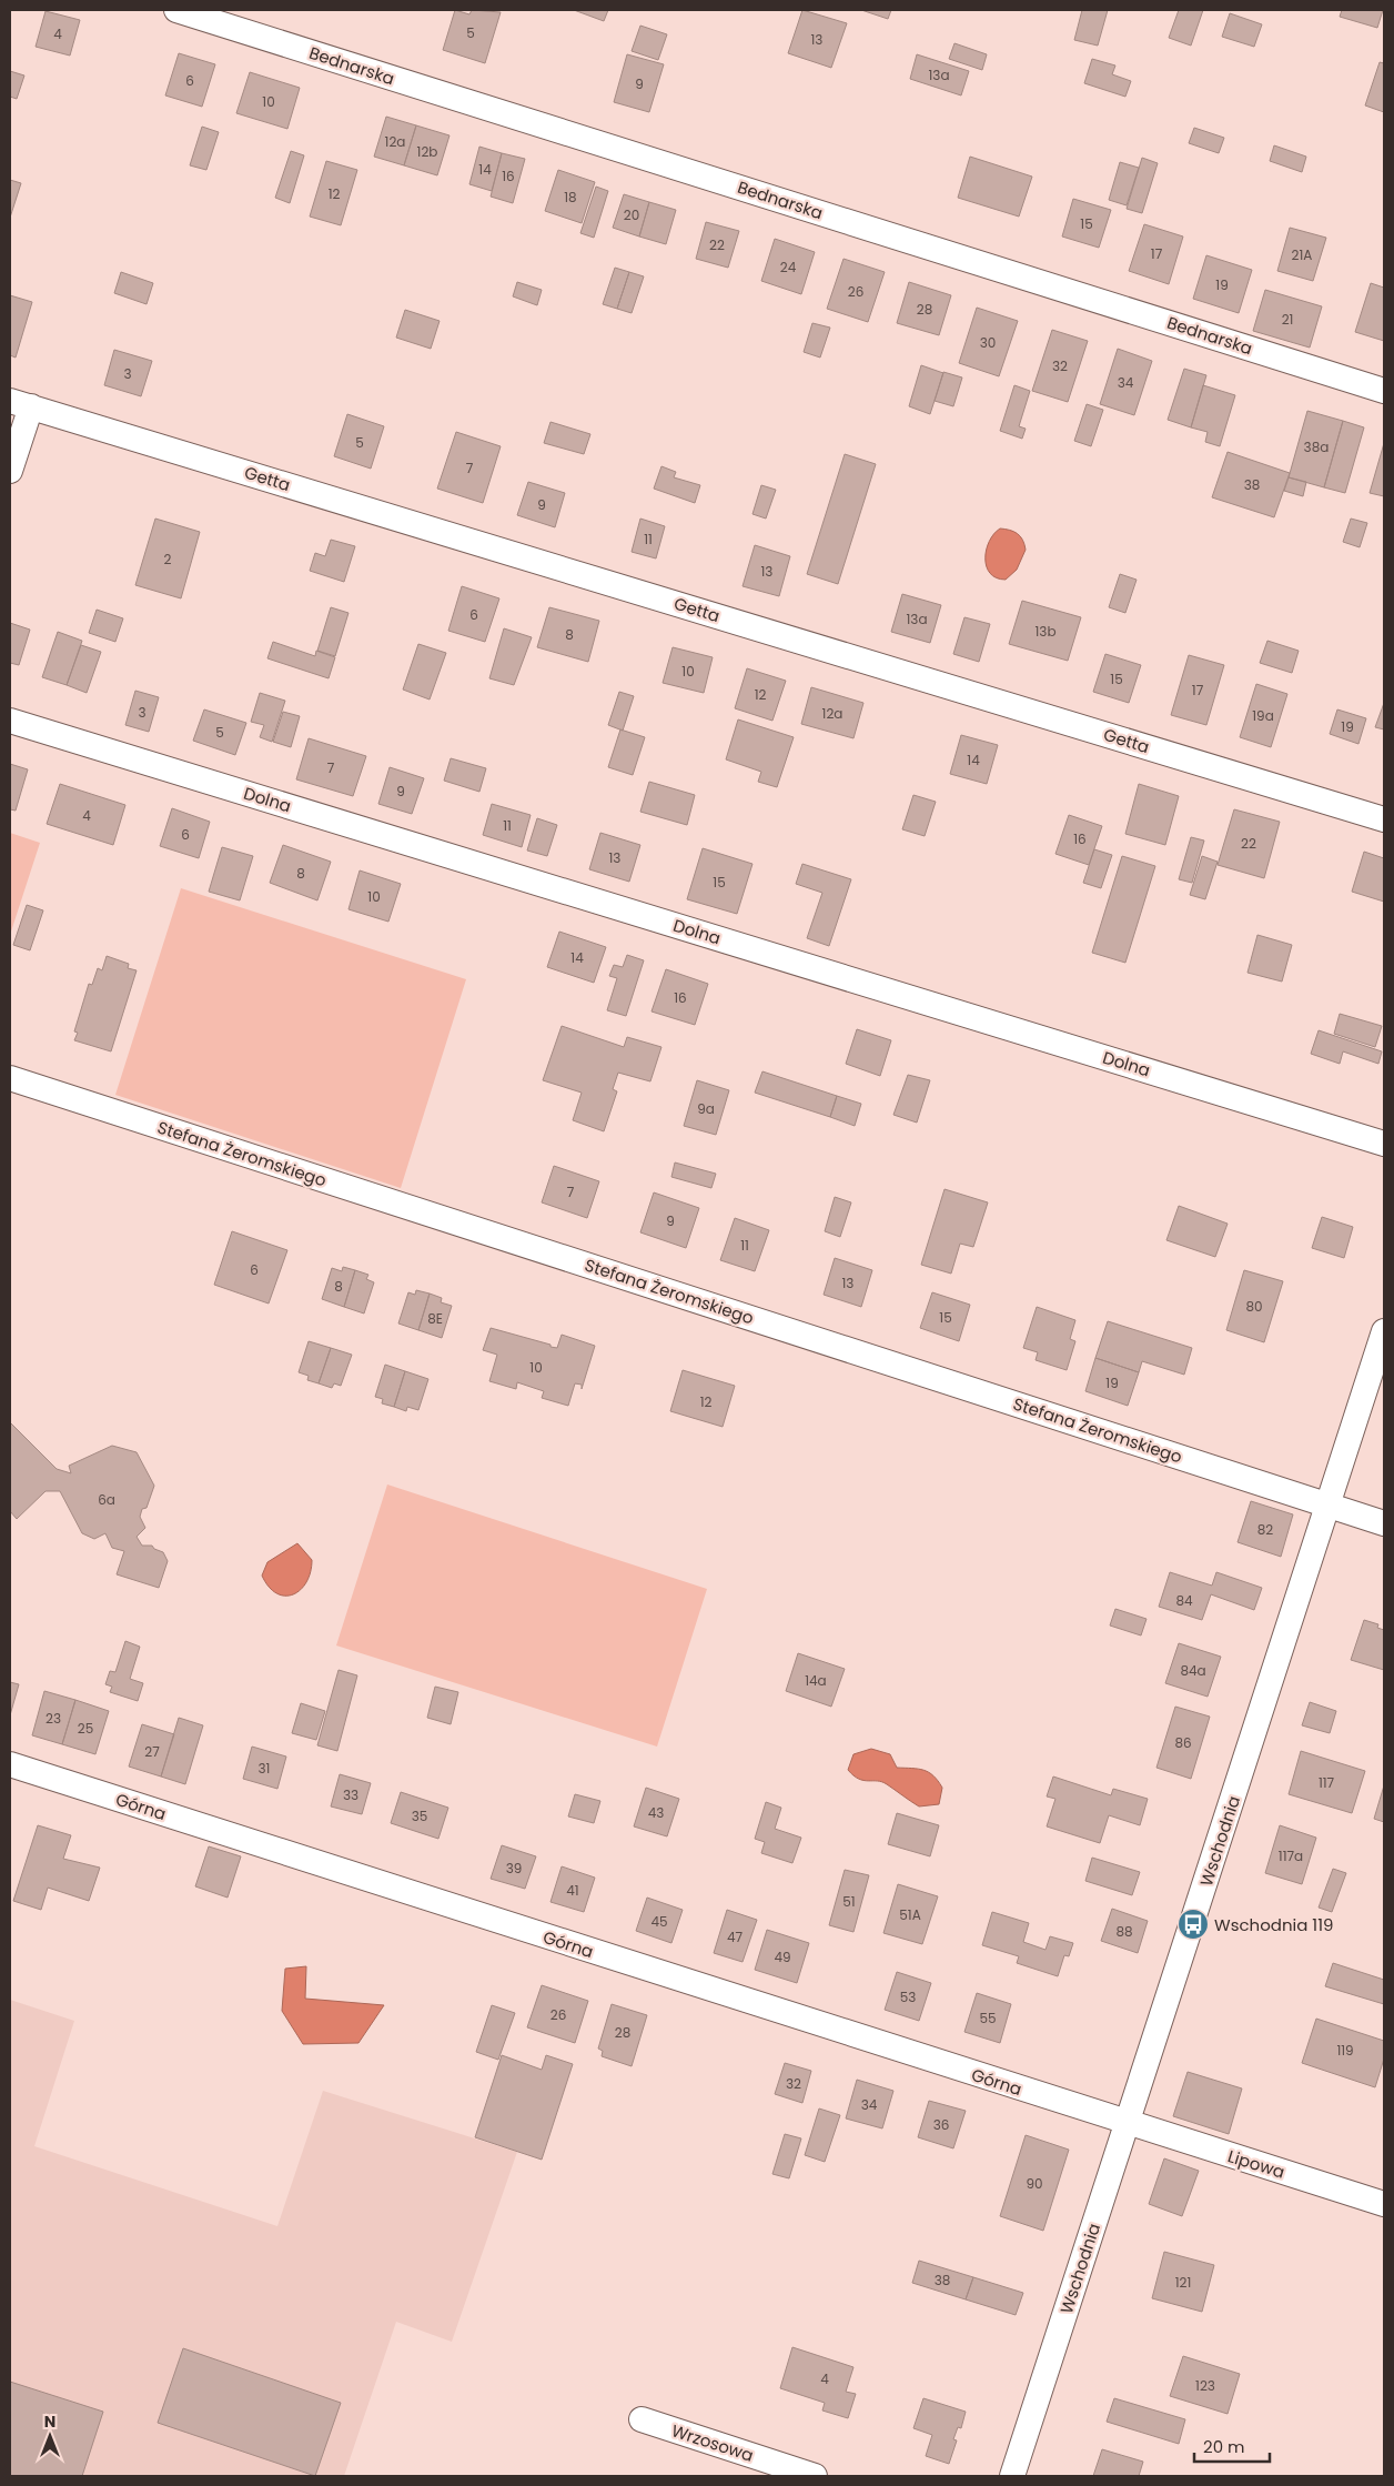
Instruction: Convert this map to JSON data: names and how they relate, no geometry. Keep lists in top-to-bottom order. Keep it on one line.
{"streets":{"street":["Bednarska","Getta","Dolna","Stefana Żeromskiego","Górna","Wschodnia","Lipowa","Wrzosowa"]},"crossings":[["Stefana Żeromskiego","Wschodnia"],["Górna","Wschodnia"],["Górna","Lipowa"],["Wschodnia","Lipowa"]],"places":{"bus stop":["Wschodnia 119"]},"house_numbers":["5","4","13","13a","6","9","10","12a","12b","14","16","12","18","20","15","22","17","21A","24","19","26","28","21","30","32","3","34","5","38a","7","38","9","11","2","13","6","13a","13b","8","10","15","17","12","3","12a","19a","19","5","14","7","9","4","11","6","16","22","13","8","15","10","14","16","9a","7","9","11","6","13","8","80","15","8E","10","19","12","6a","82","84","84a","14a","23","25","86","27","31","117","33","43","35","117a","39","41","51","51A","45","88","47","49","53","26","55","28","119","32","34","36","90","38","121","4","123"],"scale_bar":"20 m","north":"top"}
